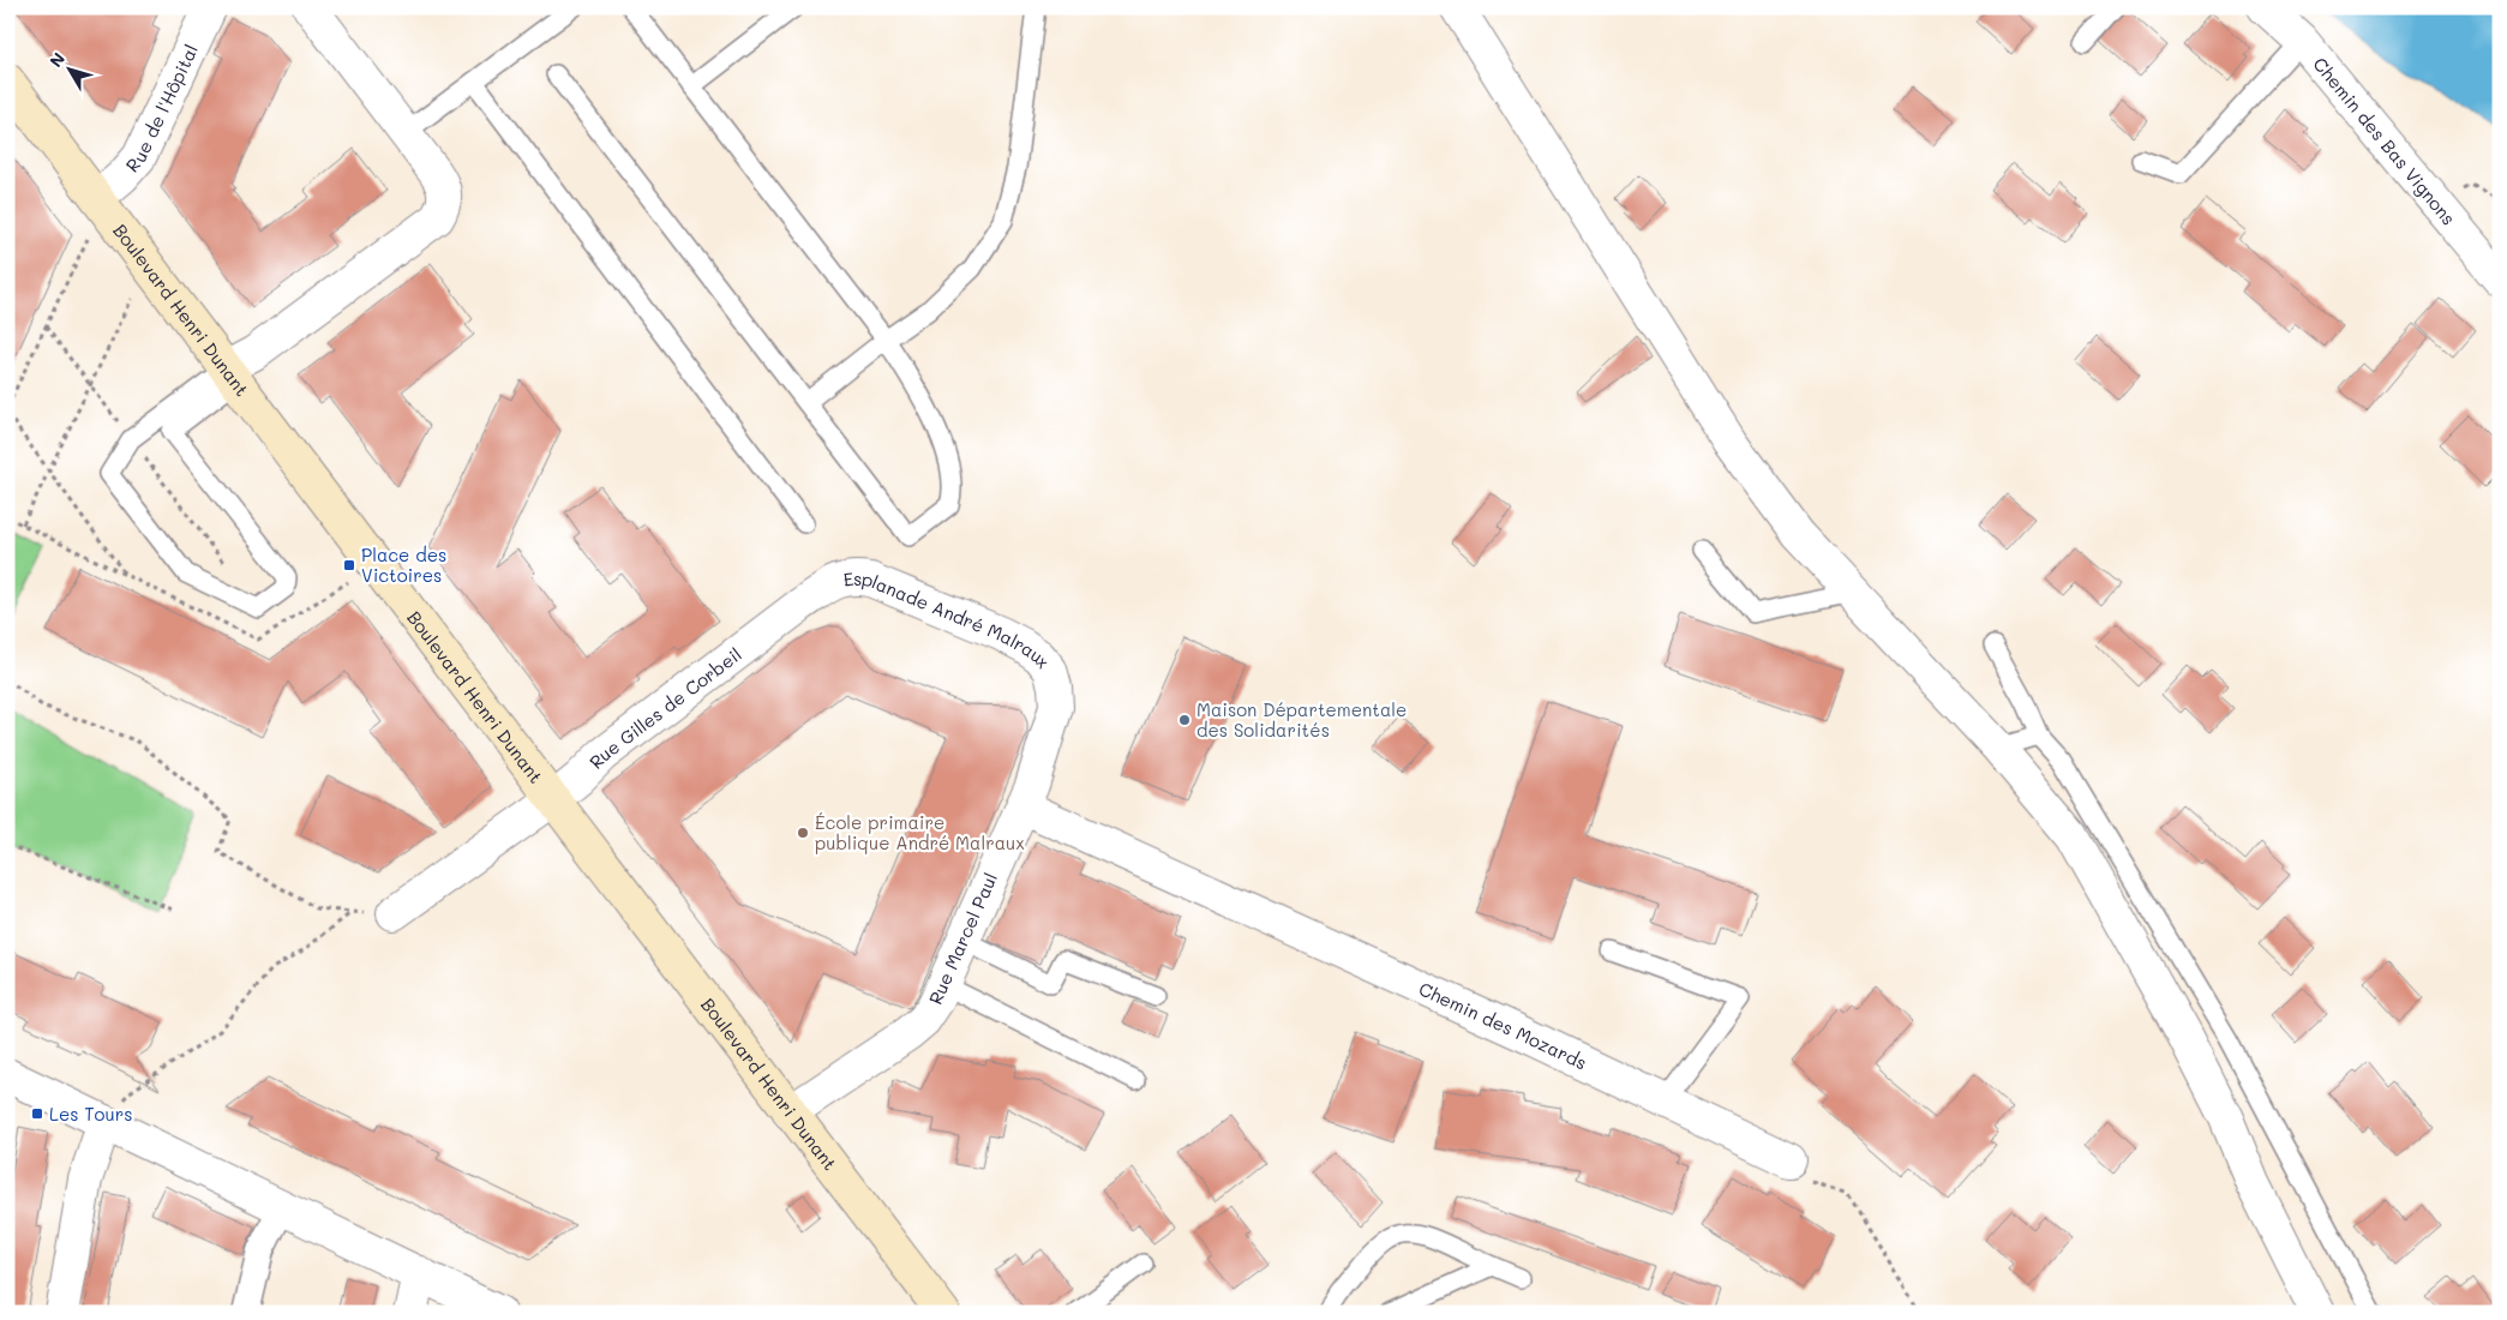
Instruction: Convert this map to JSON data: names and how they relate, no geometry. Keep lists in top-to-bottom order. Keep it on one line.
{"streets":{"main road":["Boulevard Henri Dunant"],"street":["Rue de l'Hôpital","Chemin des Bas Vignons","Esplanade André Malraux","Rue Gilles de Corbeil","Rue Marcel Paul","Chemin des Mozards"]},"crossings":[["Rue de l'Hôpital","Boulevard Henri Dunant"],["Boulevard Henri Dunant","Rue Gilles de Corbeil"],["Boulevard Henri Dunant","Rue Marcel Paul"],["Esplanade André Malraux","Rue Gilles de Corbeil"],["Esplanade André Malraux","Rue Marcel Paul"],["Esplanade André Malraux","Chemin des Mozards"],["Rue Marcel Paul","Chemin des Mozards"]],"places":{"transit":["Place des Victoires","Les Tours"],"other":["Maison Départementale des Solidarités","École primaire publique André Malraux"]},"north":"top left"}
